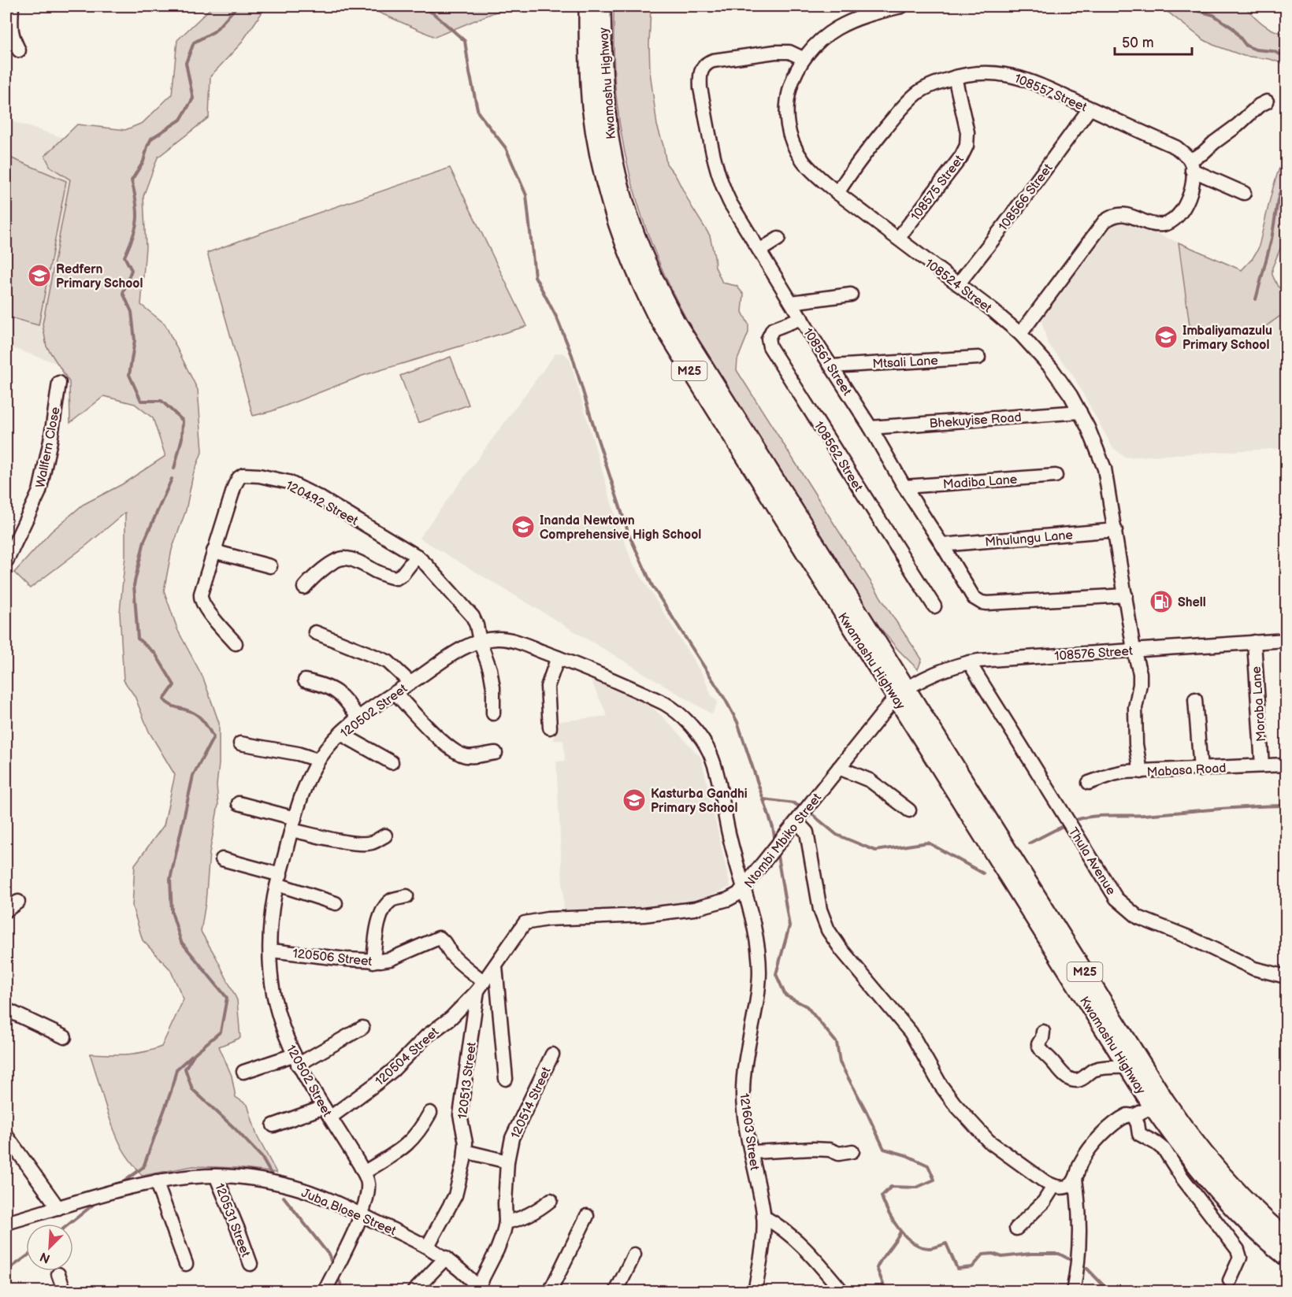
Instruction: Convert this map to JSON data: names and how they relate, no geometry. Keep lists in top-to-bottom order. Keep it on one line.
{"streets":{"main road":["Kwamashu Highway","M25"],"street":["108557 Street","108575 Street","108566 Street","108524 Street","108561 Street","Mtsali Lane","Bhekuyise Road","Wallfern Close","108562 Street","Madiba Lane","120492 Street","Mhulungu Lane","108576 Street","Moraba Lane","120502 Street","Mabasa Road","Ntombi Mbiko Street","Thula Avenue","120506 Street","120504 Street","120513 Street","120514 Street","121603 Street","Juba Blose Street","120531 Street"]},"crossings":[["Kwamashu Highway","108576 Street"],["Kwamashu Highway","Ntombi Mbiko Street"],["108557 Street","108575 Street"],["108557 Street","108566 Street"],["108557 Street","108524 Street"],["108575 Street","108524 Street"],["108566 Street","108524 Street"],["108524 Street","108561 Street"],["108524 Street","Bhekuyise Road"],["108524 Street","Mhulungu Lane"],["108524 Street","108576 Street"],["108524 Street","Mabasa Road"],["108561 Street","Mtsali Lane"],["108561 Street","Bhekuyise Road"],["108561 Street","108562 Street"],["108561 Street","Madiba Lane"],["108561 Street","Mhulungu Lane"],["120492 Street","120502 Street"],["108576 Street","Moraba Lane"],["108576 Street","Ntombi Mbiko Street"],["108576 Street","Thula Avenue"],["Moraba Lane","Mabasa Road"],["120502 Street","Ntombi Mbiko Street"],["120502 Street","120506 Street"],["120502 Street","120504 Street"],["120502 Street","121603 Street"],["120502 Street","Juba Blose Street"],["Ntombi Mbiko Street","120504 Street"],["Ntombi Mbiko Street","121603 Street"],["120506 Street","120504 Street"],["120506 Street","120513 Street"],["120504 Street","120513 Street"],["120513 Street","Juba Blose Street"],["120514 Street","Juba Blose Street"],["Juba Blose Street","120531 Street"]],"places":{"school or university":["Redfern Primary School","Imbaliyamazulu Primary School","Inanda Newtown Comprehensive High School","Kasturba Gandhi Primary School"],"fuel station":["Shell"]},"scale_bar":"50 m","north":"bottom left"}
